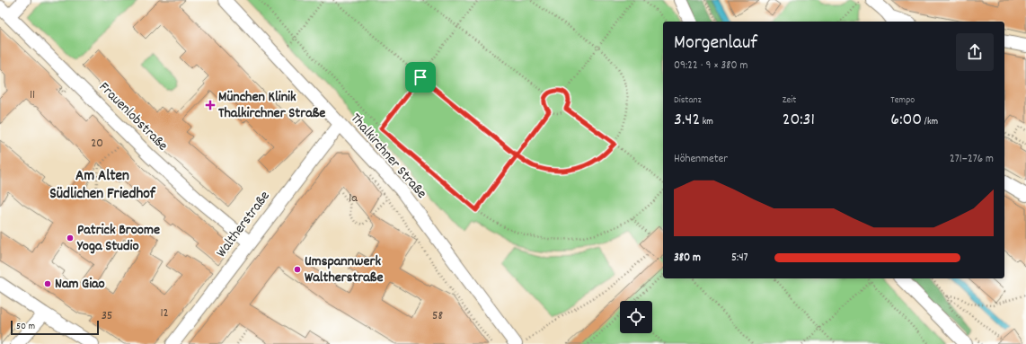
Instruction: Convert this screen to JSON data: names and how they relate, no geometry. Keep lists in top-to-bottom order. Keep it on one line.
{"streets":{"street":["Frauenlobstraße","Thalkirchner Straße","Waltherstraße"]},"crossings":[["Frauenlobstraße","Waltherstraße"],["Thalkirchner Straße","Waltherstraße"]],"districts":["Am Alten Südlichen Friedhof"],"places":{"health":["München Klinik Thalkirchner Straße"],"other":["Patrick Broome Yoga Studio","Umspannwerk Waltherstraße","Nam Giao"]},"house_numbers":["11","20","1a","12","35","58"],"scale_bar":"50 m","page":{"heading":["Morgenlauf","09:22 · 9 × 380 m"],"stats":[["Distanz","3.42 km"],["Zeit","20:31"],["Tempo","6:00 /km"]],"chart":["Höhenmeter","271–276 m"],"list":[{"name":"380 m","note":"5:47"}],"scale":"50 m"}}
